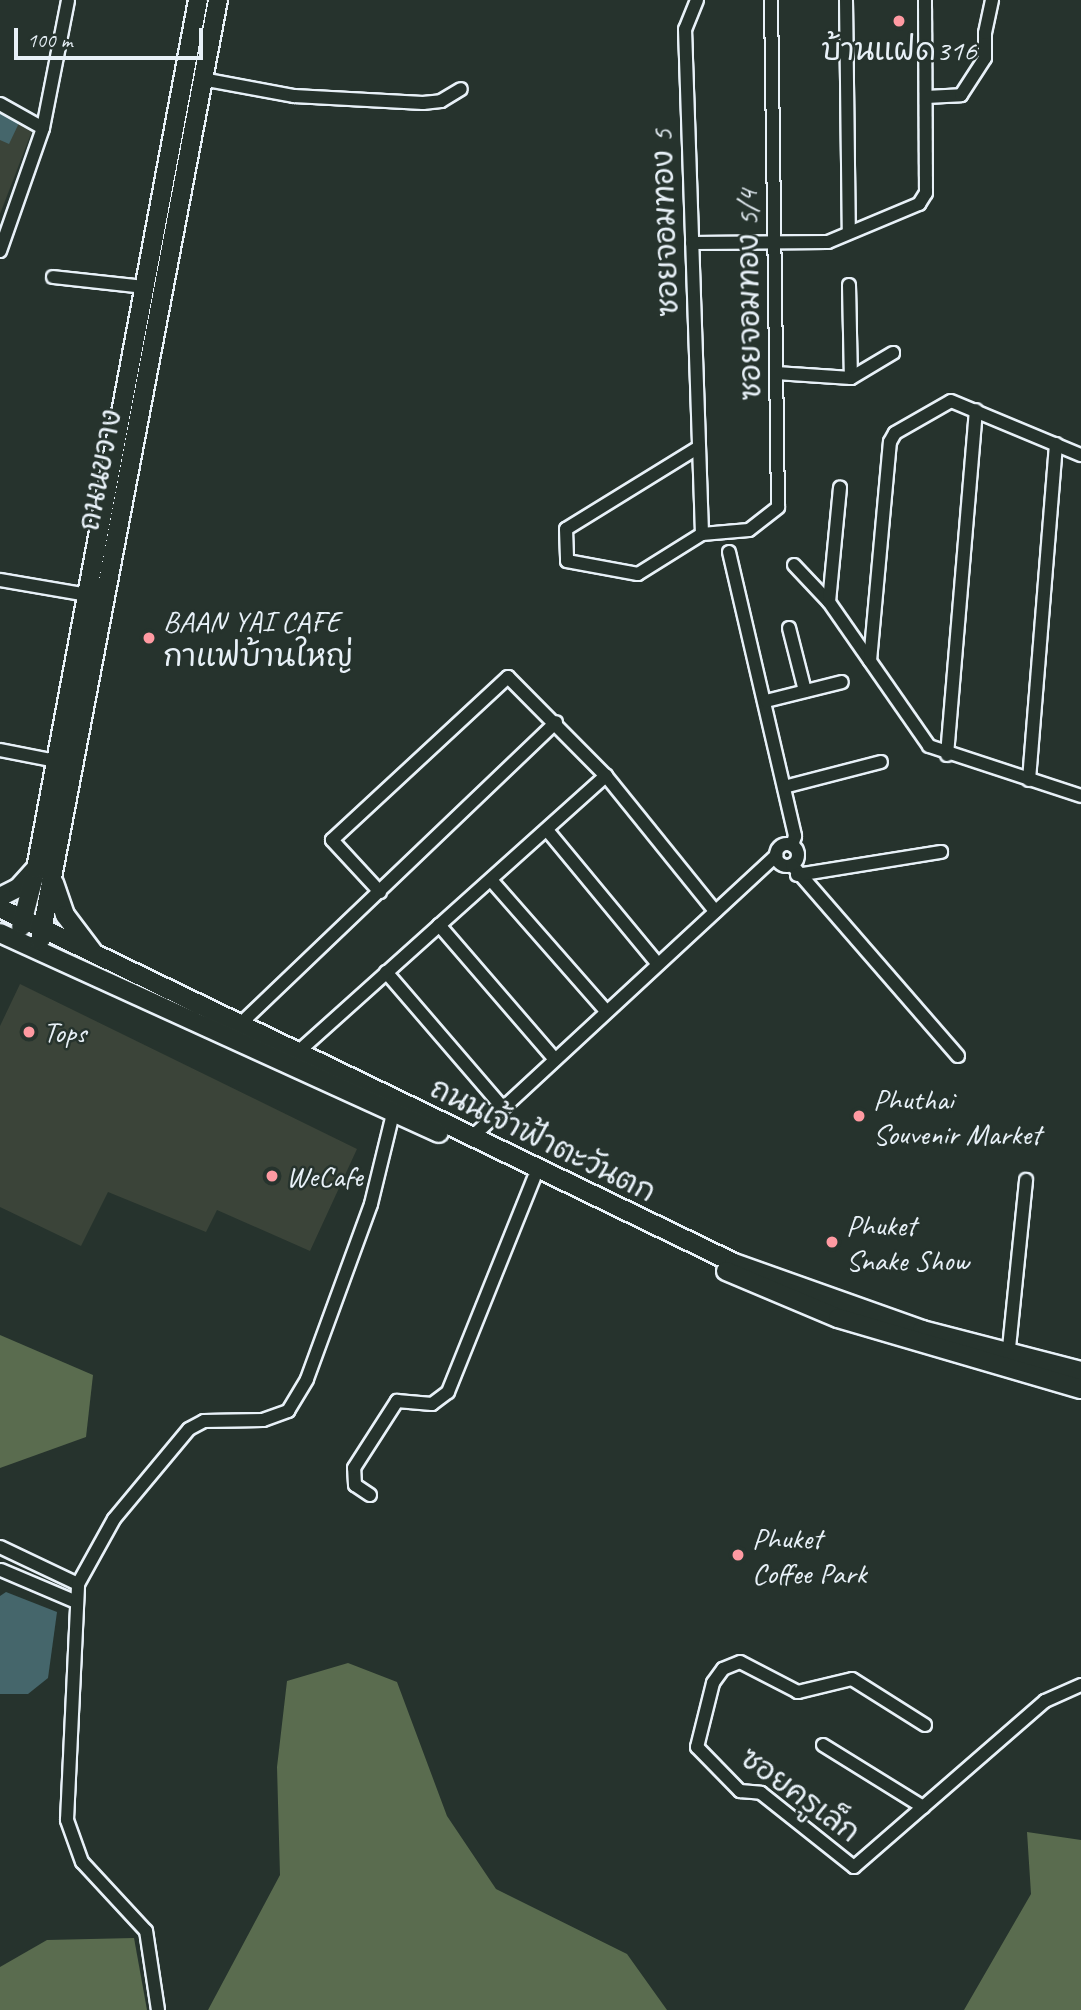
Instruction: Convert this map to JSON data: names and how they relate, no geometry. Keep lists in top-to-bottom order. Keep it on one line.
{"streets":{"main road":["ถนนขวาง","ถนนเจ้าฟ้าตะวันตก"],"street":["ซอยจอมทอง 5","ซอยจอมทอง 5/4","ซอยครูเล็ก"]},"crossings":[["ซอยจอมทอง 5","ซอยจอมทอง 5/4"],["ถนนขวาง","ถนนเจ้าฟ้าตะวันตก"]],"places":["บ้านแฝด316","BAAN YAI CAFE กาแฟบ้านใหญ่","Tops","Phuthai Souvenir Market","WeCafe","Phuket Snake Show","Phuket Coffee Park"],"scale_bar":"100 m"}
